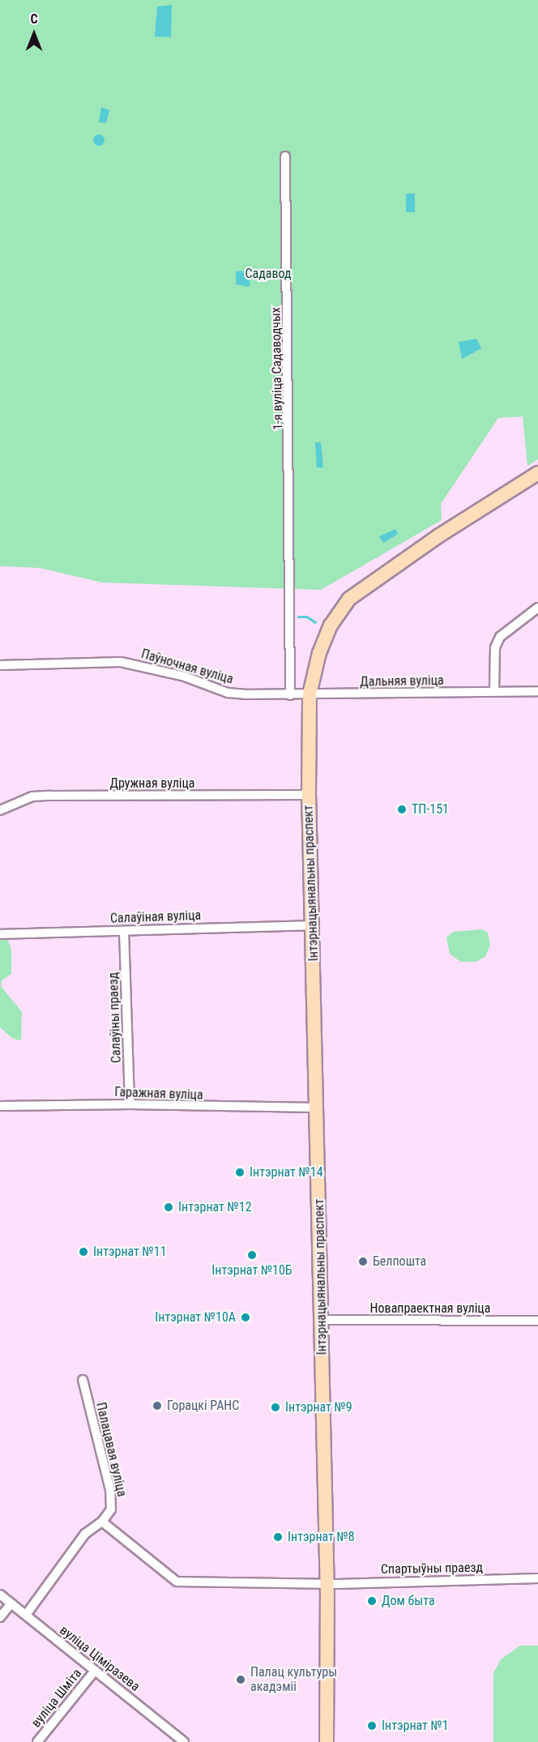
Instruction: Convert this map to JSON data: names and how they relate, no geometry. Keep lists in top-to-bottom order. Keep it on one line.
{"streets":{"main road":["Інтэрнацыянальны праспект"],"street":["1-я вуліца Садаводчых","Паўночная вуліца","Дальняя вуліца","Дружная вуліца","Салаўіная вуліца","Салаўіны праезд","Гаражная вуліца","Новапраектная вуліца","Палацавая вуліца","Спартыўны праезд","вуліца Ціміразева","вуліца Шміта"]},"crossings":[["1-я вуліца Садаводчых","Паўночная вуліца"],["Паўночная вуліца","Дальняя вуліца"],["Паўночная вуліца","Інтэрнацыянальны праспект"],["Дальняя вуліца","Інтэрнацыянальны праспект"],["Дружная вуліца","Інтэрнацыянальны праспект"],["Інтэрнацыянальны праспект","Салаўіная вуліца"],["Інтэрнацыянальны праспект","Гаражная вуліца"],["Інтэрнацыянальны праспект","Новапраектная вуліца"],["Інтэрнацыянальны праспект","Спартыўны праезд"],["Салаўіная вуліца","Салаўіны праезд"],["Салаўіны праезд","Гаражная вуліца"],["Палацавая вуліца","Спартыўны праезд"],["вуліца Ціміразева","вуліца Шміта"]],"parks":["Садавод"],"places":["ТП-151","Інтэрнат №14","Інтэрнат №12","Інтэрнат №11","Інтэрнат №10Б","Белпошта","Інтэрнат №10А","Горацкі РАНС","Інтэрнат №9","Інтэрнат №8","Дом быта","Палац культуры акадэміі","Інтэрнат №1"],"north":"top"}
